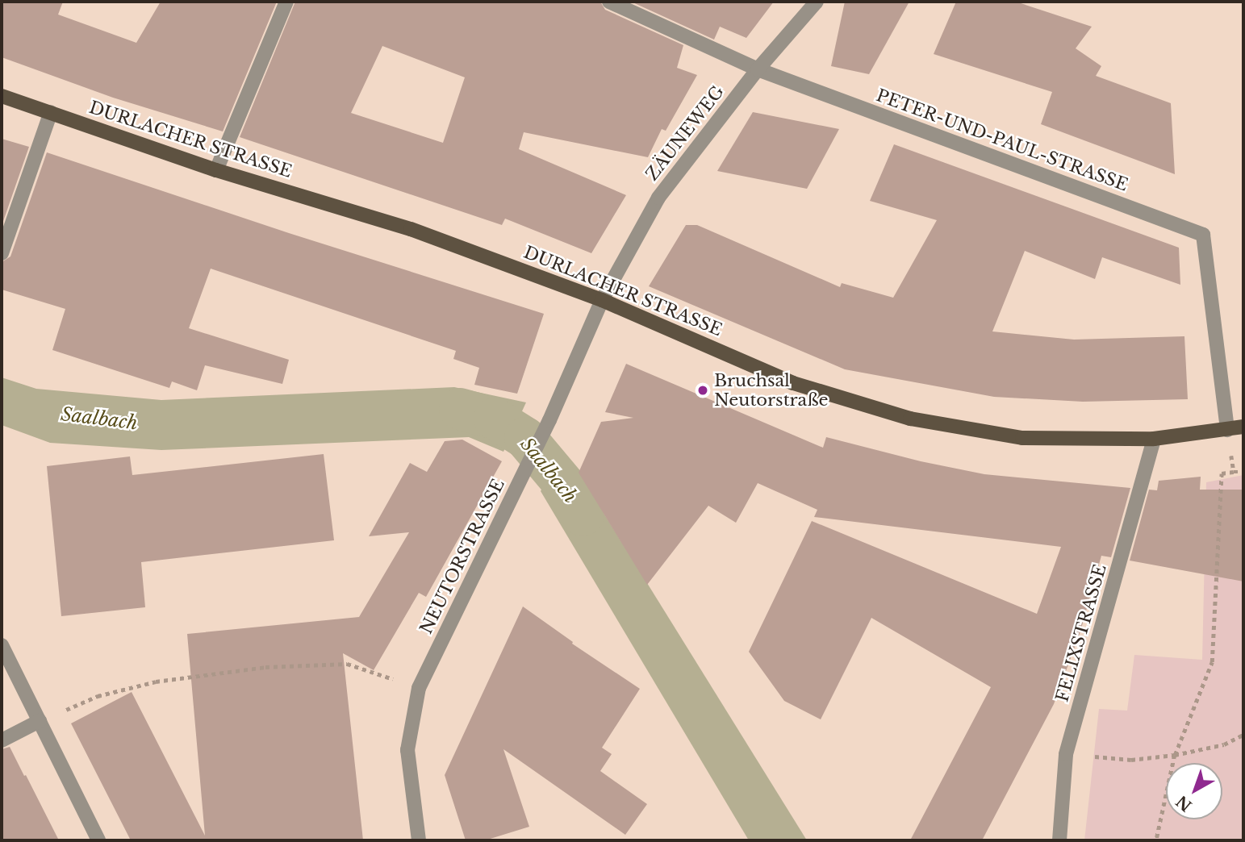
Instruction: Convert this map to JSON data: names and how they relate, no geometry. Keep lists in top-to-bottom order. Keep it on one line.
{"streets":{"main road":["DURLACHER STRASSE"],"street":["ZÄUNEWEG","PETER-UND-PAUL-STRASSE","NEUTORSTRASSE","FELIXSTRASSE"]},"crossings":[["ZÄUNEWEG","DURLACHER STRASSE"],["ZÄUNEWEG","PETER-UND-PAUL-STRASSE"],["ZÄUNEWEG","NEUTORSTRASSE"],["DURLACHER STRASSE","PETER-UND-PAUL-STRASSE"],["DURLACHER STRASSE","NEUTORSTRASSE"],["DURLACHER STRASSE","FELIXSTRASSE"]],"water":["Saalbach"],"places":["Bruchsal Neutorstraße"],"north":"bottom left"}
